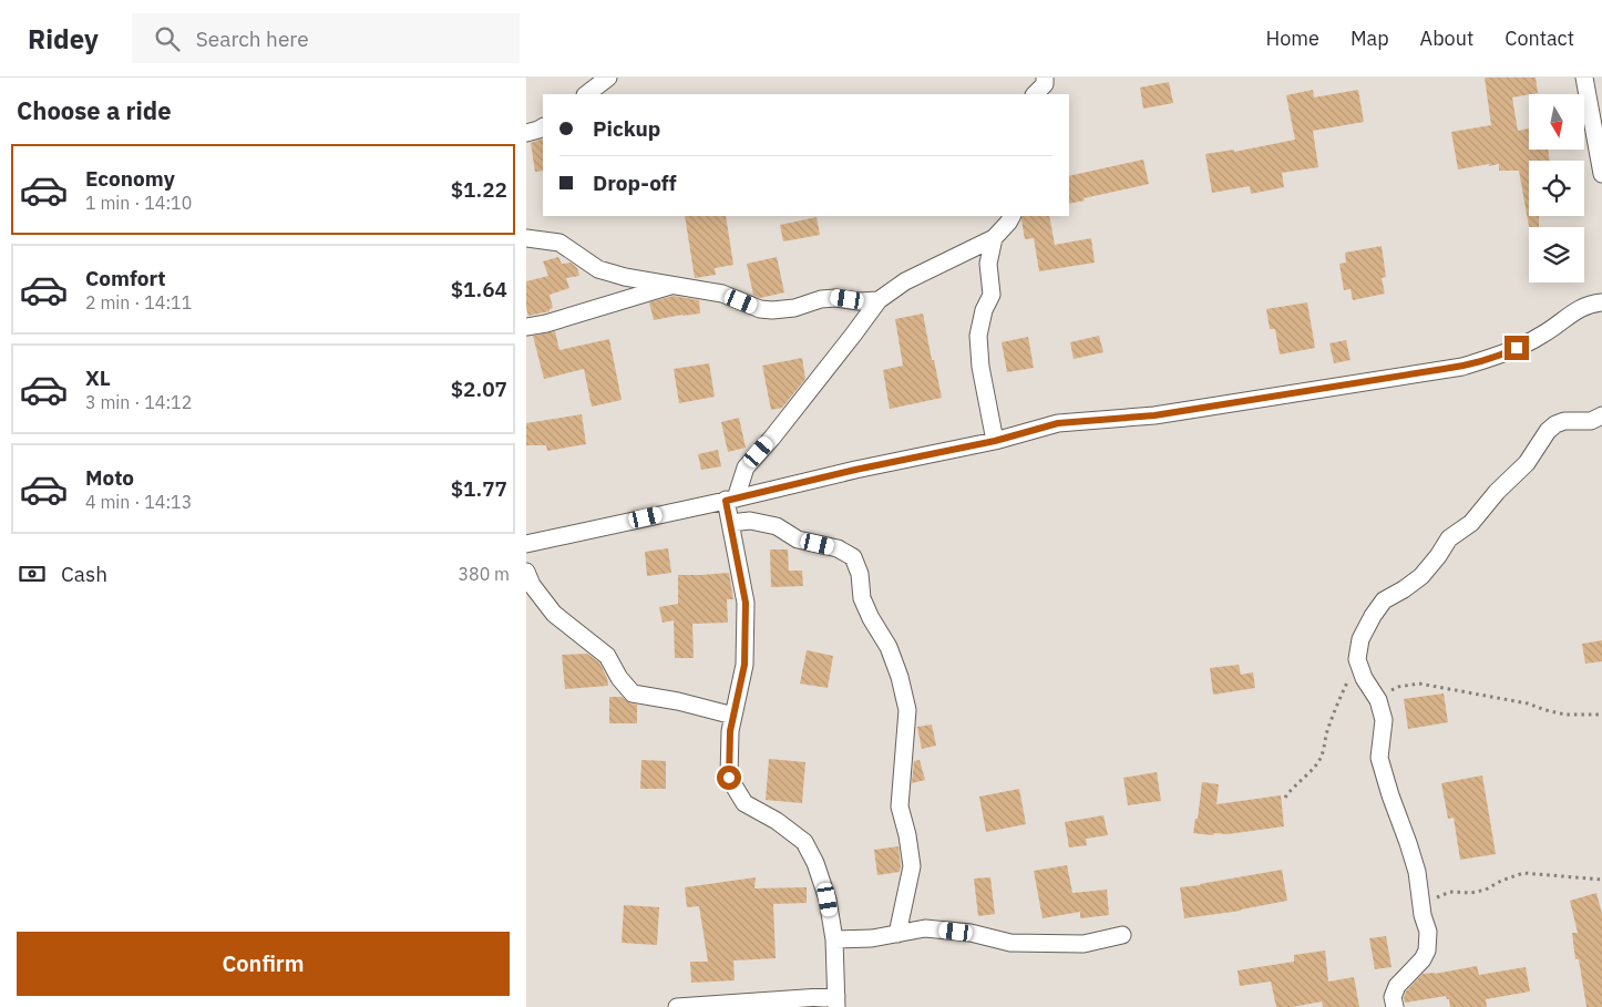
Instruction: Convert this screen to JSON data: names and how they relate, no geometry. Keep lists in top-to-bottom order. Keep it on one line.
{"north":"bottom","page":{"header":"Ridey","search":"Search here","nav":["Home","Map","About","Contact"],"heading":"Choose a ride","banner":["Pickup","Drop-off"],"list":[{"name":"Economy","note":"1 min · 14:10","value":"$1.22"},{"name":"Comfort","note":"2 min · 14:11","value":"$1.64"},{"name":"XL","note":"3 min · 14:12","value":"$2.07"},{"name":"Moto","note":"4 min · 14:13","value":"$1.77"}],"pay":["Cash","380 m"],"buttons":"Confirm"}}
